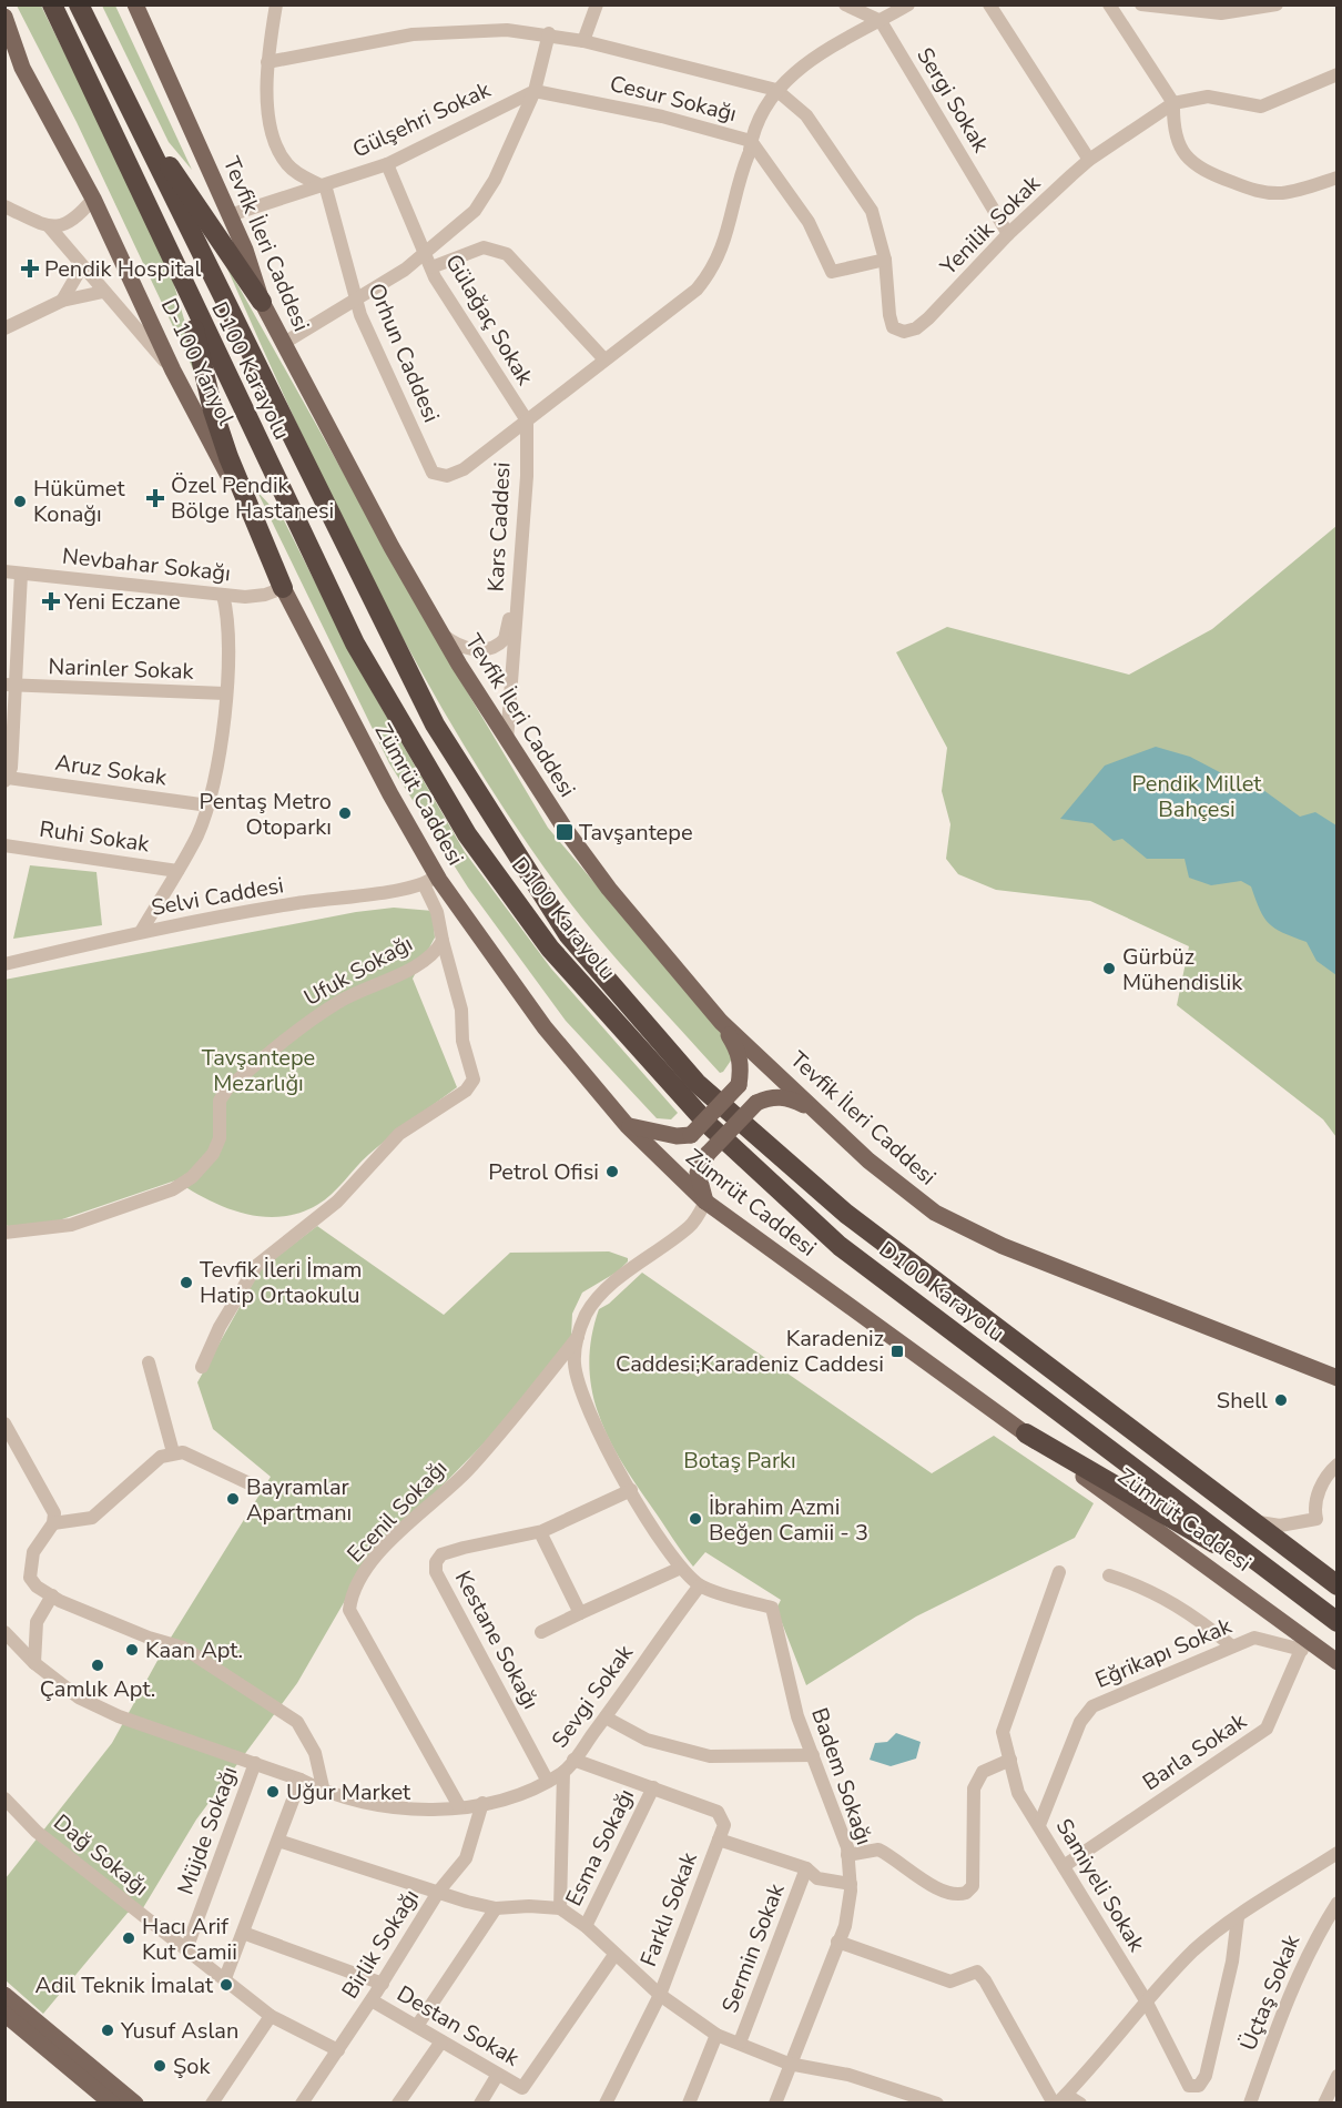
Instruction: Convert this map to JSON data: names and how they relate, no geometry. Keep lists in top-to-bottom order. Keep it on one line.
{"streets":{"highway":["D100 Karayolu"],"main road":["Tevfik İleri Caddesi","D-100 Yanyol","Zümrüt Caddesi"],"street":["Cesur Sokağı","Sergi Sokak","Gülşehri Sokak","Yenilik Sokak","Gülağaç Sokak","Orhun Caddesi","Kars Caddesi","Nevbahar Sokağı","Narinler Sokak","Aruz Sokak","Ruhi Sokak","Selvi Caddesi","Ufuk Sokağı","Ecenil Sokağı","Kestane Sokağı","Eğrikapı Sokak","Sevgi Sokak","Barla Sokak","Badem Sokağı","Müjde Sokağı","Esma Sokağı","Dağ Sokağı","Samiyeli Sokak","Farklı Sokak","Birlik Sokağı","Sermin Sokak","Üçtaş Sokak","Destan Sokak"]},"crossings":[["Cesur Sokağı","Gülşehri Sokak"],["Cesur Sokağı","Yenilik Sokak"],["Sergi Sokak","Yenilik Sokak"],["Gülşehri Sokak","Tevfik İleri Caddesi"],["Gülşehri Sokak","Gülağaç Sokak"],["Gülşehri Sokak","Orhun Caddesi"],["Tevfik İleri Caddesi","Kars Caddesi"],["Gülağaç Sokak","Orhun Caddesi"],["D-100 Yanyol","Nevbahar Sokağı"],["D-100 Yanyol","Zümrüt Caddesi"],["Nevbahar Sokağı","Zümrüt Caddesi"],["Zümrüt Caddesi","Selvi Caddesi"],["Zümrüt Caddesi","Ufuk Sokağı"],["Zümrüt Caddesi","Eğrikapı Sokak"],["Zümrüt Caddesi","Barla Sokak"],["Selvi Caddesi","Ufuk Sokağı"],["Ecenil Sokağı","Sevgi Sokak"],["Kestane Sokağı","Sevgi Sokak"],["Eğrikapı Sokak","Barla Sokak"],["Eğrikapı Sokak","Samiyeli Sokak"],["Sevgi Sokak","Badem Sokağı"],["Sevgi Sokak","Müjde Sokağı"],["Sevgi Sokak","Birlik Sokağı"],["Barla Sokak","Samiyeli Sokak"],["Müjde Sokağı","Dağ Sokağı"],["Dağ Sokağı","Birlik Sokağı"],["Birlik Sokağı","Destan Sokak"]],"parks":["Pendik Millet Bahçesi","Tavşantepe Mezarlığı","Botaş Parkı"],"places":{"health":["Pendik Hospital","Özel Pendik Bölge Hastanesi","Yeni Eczane"],"other":["Hükümet Konağı","Pentaş Metro Otoparkı","Gürbüz Mühendislik","Petrol Ofisi","Tevfik İleri İmam Hatip Ortaokulu","Shell","Bayramlar Apartmanı","İbrahim Azmi Beğen Camii - 3","Kaan Apt.","Çamlık Apt.","Uğur Market","Hacı Arif Kut Camii","Adil Teknik İmalat","Yusuf Aslan","Şok"],"transit":["Tavşantepe","Karadeniz Caddesi;Karadeni̇z Caddesi̇"]}}
